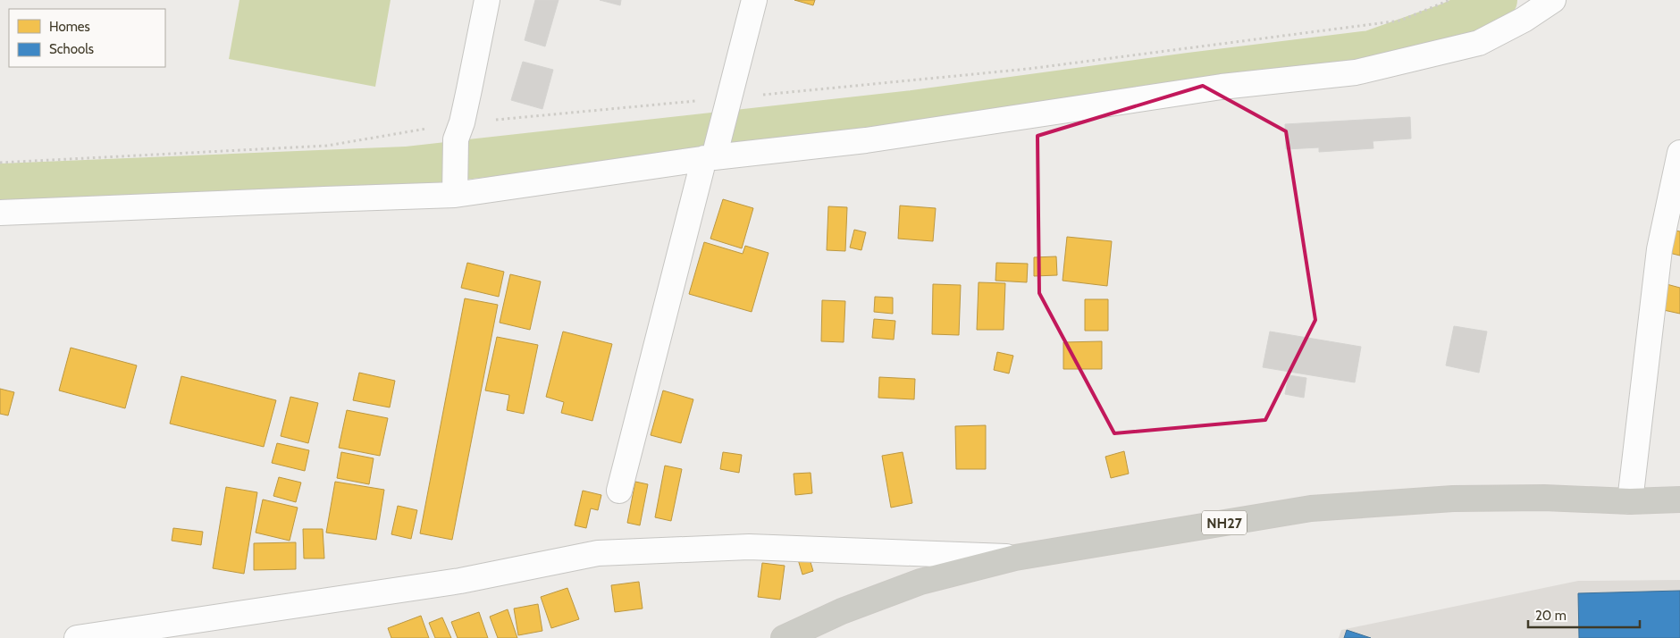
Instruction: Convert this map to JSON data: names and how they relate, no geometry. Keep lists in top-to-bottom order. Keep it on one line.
{"streets":{"highway":["NH27"]},"legend":["Homes","Schools"],"scale_bar":"20 m"}
